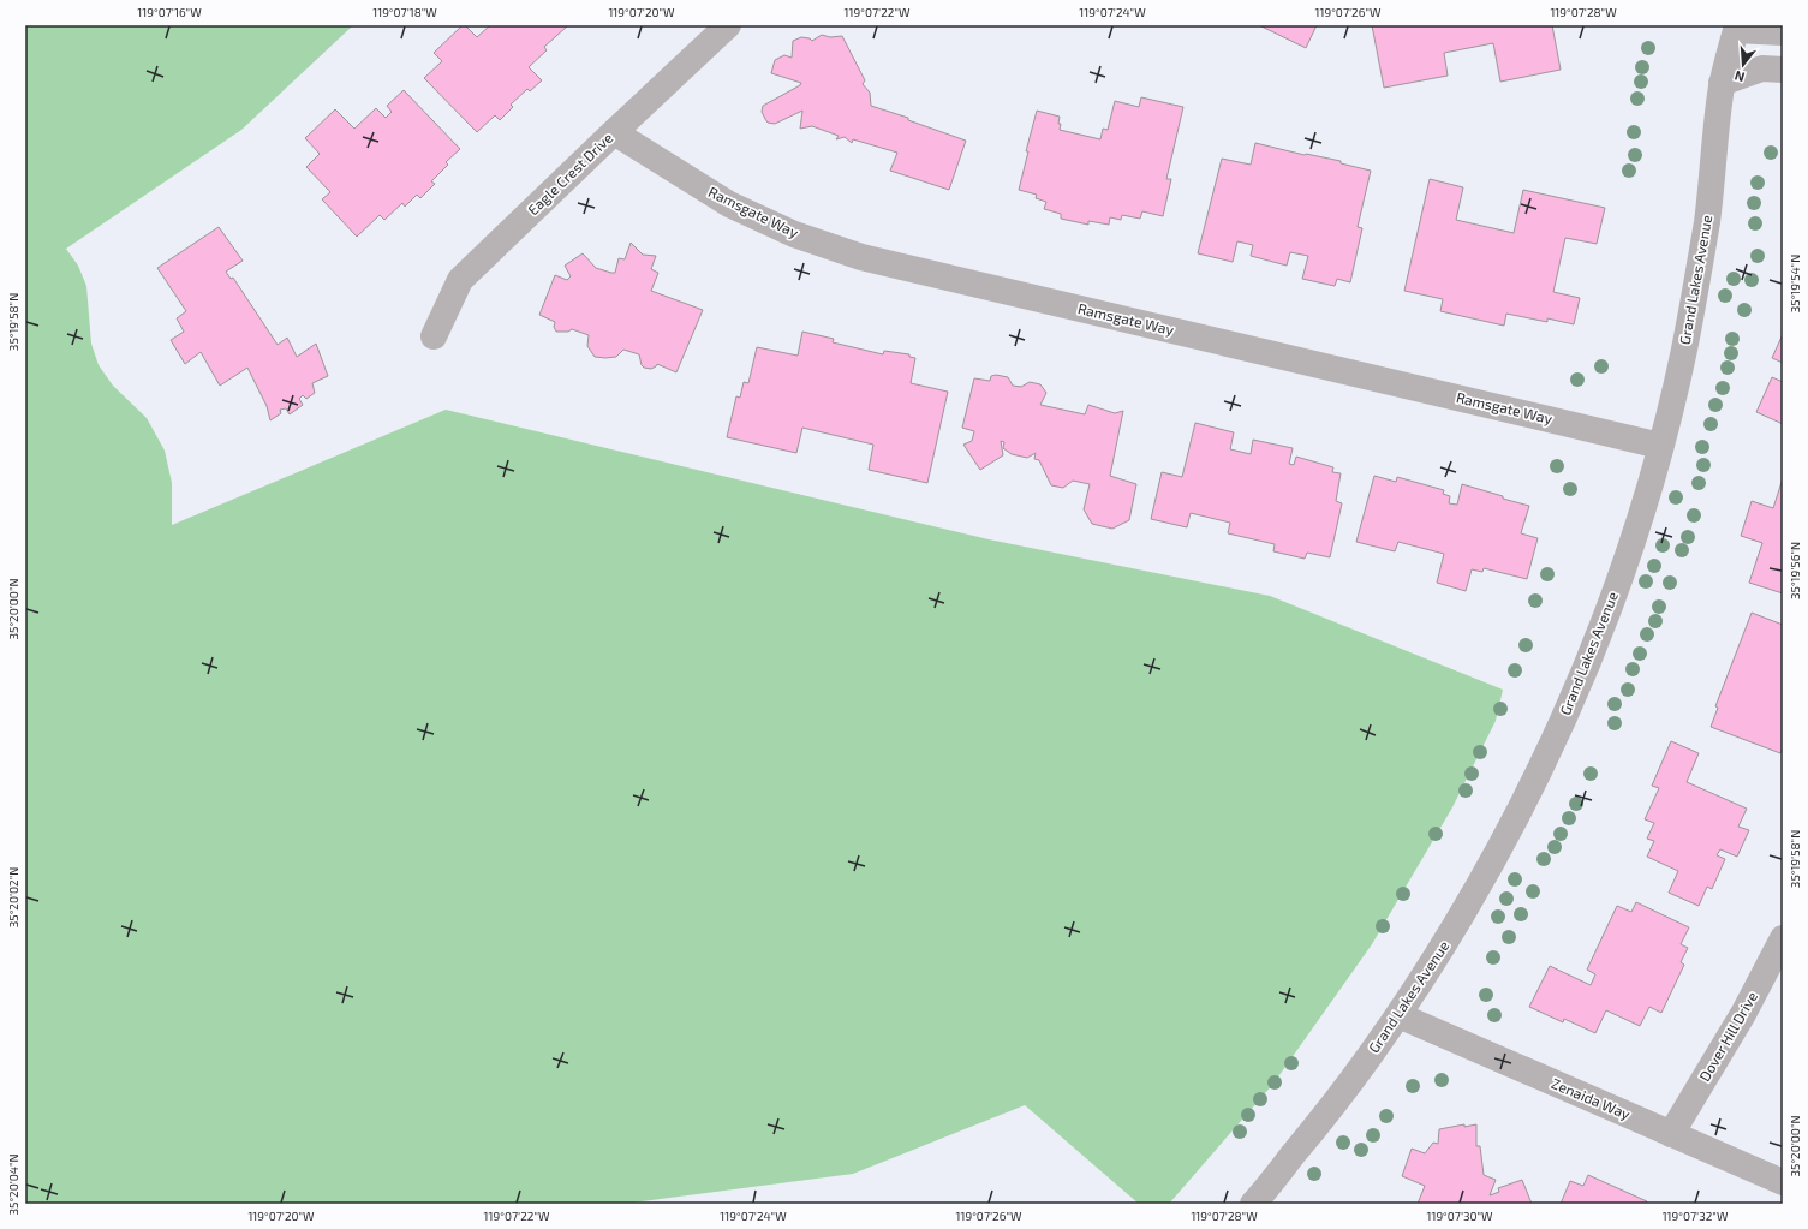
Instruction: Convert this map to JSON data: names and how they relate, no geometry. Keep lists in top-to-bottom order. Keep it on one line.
{"streets":{"street":["Eagle Crest Drive","Ramsgate Way","Grand Lakes Avenue","Dover Hill Drive","Zenaida Way"]},"crossings":[["Eagle Crest Drive","Ramsgate Way"],["Ramsgate Way","Grand Lakes Avenue"],["Grand Lakes Avenue","Zenaida Way"],["Dover Hill Drive","Zenaida Way"]],"north":"bottom","coordinates":["119°07'16\"W","119°07'18\"W","119°07'20\"W","119°07'22\"W","119°07'24\"W","119°07'26\"W","119°07'28\"W","35°19'54\"N","35°19'58\"N","35°19'56\"N","35°20'00\"N","35°20'02\"N","35°20'04\"N","119°07'30\"W","119°07'32\"W"]}
